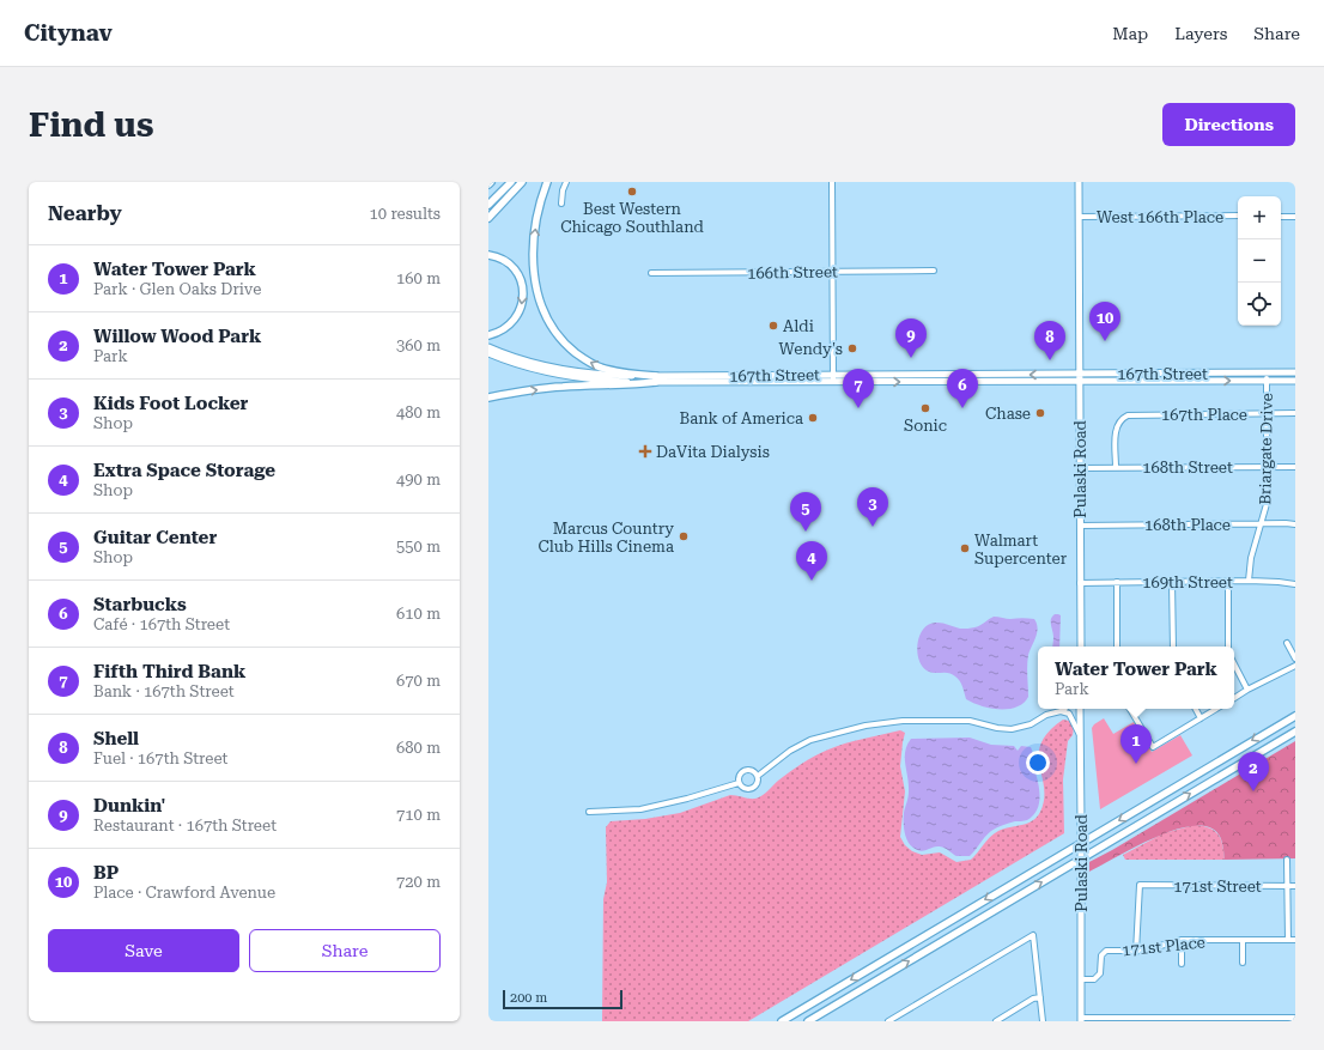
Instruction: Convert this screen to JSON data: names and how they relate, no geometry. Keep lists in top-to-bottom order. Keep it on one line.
{"streets":{"main road":["167th Street","Pulaski Road"],"street":["West 166th Place","166th Street","167th Place","Briargate Drive","168th Street","168th Place","169th Street","171st Street","171st Place"]},"crossings":[["West 166th Place","Pulaski Road"],["167th Street","Briargate Drive"],["167th Street","Pulaski Road"],["167th Place","Briargate Drive"],["167th Place","168th Street"],["Briargate Drive","168th Street"],["Briargate Drive","168th Place"],["Briargate Drive","169th Street"],["168th Street","Pulaski Road"],["Pulaski Road","168th Place"],["Pulaski Road","169th Street"],["Pulaski Road","171st Place"],["171st Street","171st Place"]],"places":{"other":["Best Western Chicago Southland","Aldi","Wendy's","Sonic","Chase","Bank of America","Marcus Country Club Hills Cinema","Walmart Supercenter"],"health":["DaVita Dialysis"]},"scale_bar":"200 m","page":{"header":"Citynav","nav":["Map","Layers","Share"],"buttons":["Directions",["Save","Share"]],"title":"Find us","heading":["Nearby","10 results"],"map_buttons":["+","−"],"list":[{"mark":"1","name":"Water Tower Park","note":"Park · Glen Oaks Drive","value":"160 m"},{"mark":"2","name":"Willow Wood Park","note":"Park","value":"360 m"},{"mark":"3","name":"Kids Foot Locker","note":"Shop","value":"480 m"},{"mark":"4","name":"Extra Space Storage","note":"Shop","value":"490 m"},{"mark":"5","name":"Guitar Center","note":"Shop","value":"550 m"},{"mark":"6","name":"Starbucks","note":"Café · 167th Street","value":"610 m"},{"mark":"7","name":"Fifth Third Bank","note":"Bank · 167th Street","value":"670 m"},{"mark":"8","name":"Shell","note":"Fuel · 167th Street","value":"680 m"},{"mark":"9","name":"Dunkin'","note":"Restaurant · 167th Street","value":"710 m"},{"mark":"10","name":"BP","note":"Place · Crawford Avenue","value":"720 m"}],"pins":["10","9","8","6","7","3","5","4","1","2"],"popup":["Water Tower Park","Park"],"scale":"200 m"}}
